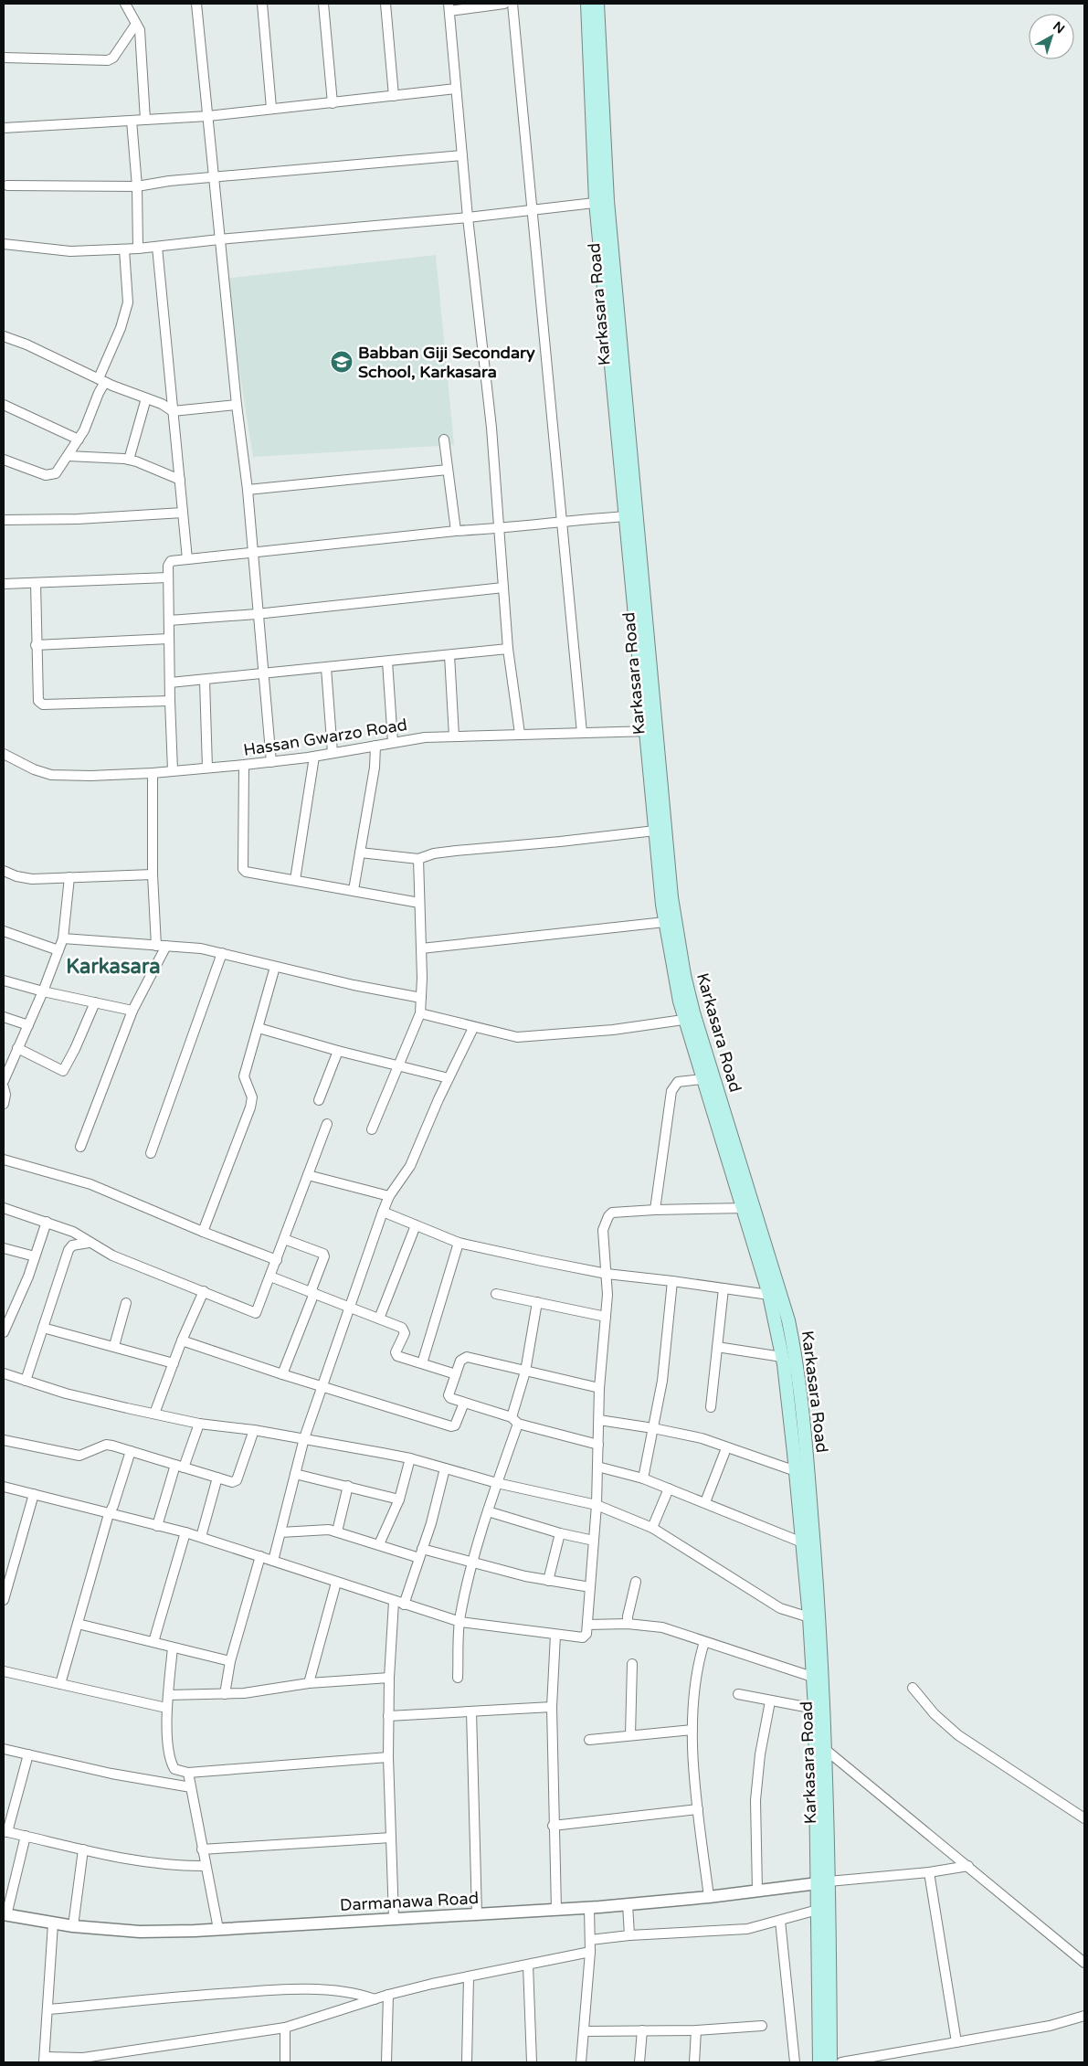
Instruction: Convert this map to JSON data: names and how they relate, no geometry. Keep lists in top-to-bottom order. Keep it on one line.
{"streets":{"main road":["Karkasara Road"],"street":["Hassan Gwarzo Road","Darmanawa Road"]},"crossings":[["Karkasara Road","Hassan Gwarzo Road"],["Karkasara Road","Darmanawa Road"]],"districts":["Karkasara"],"places":{"school or university":["Babban Giji Secondary School, Karkasara"]},"north":"top right"}
